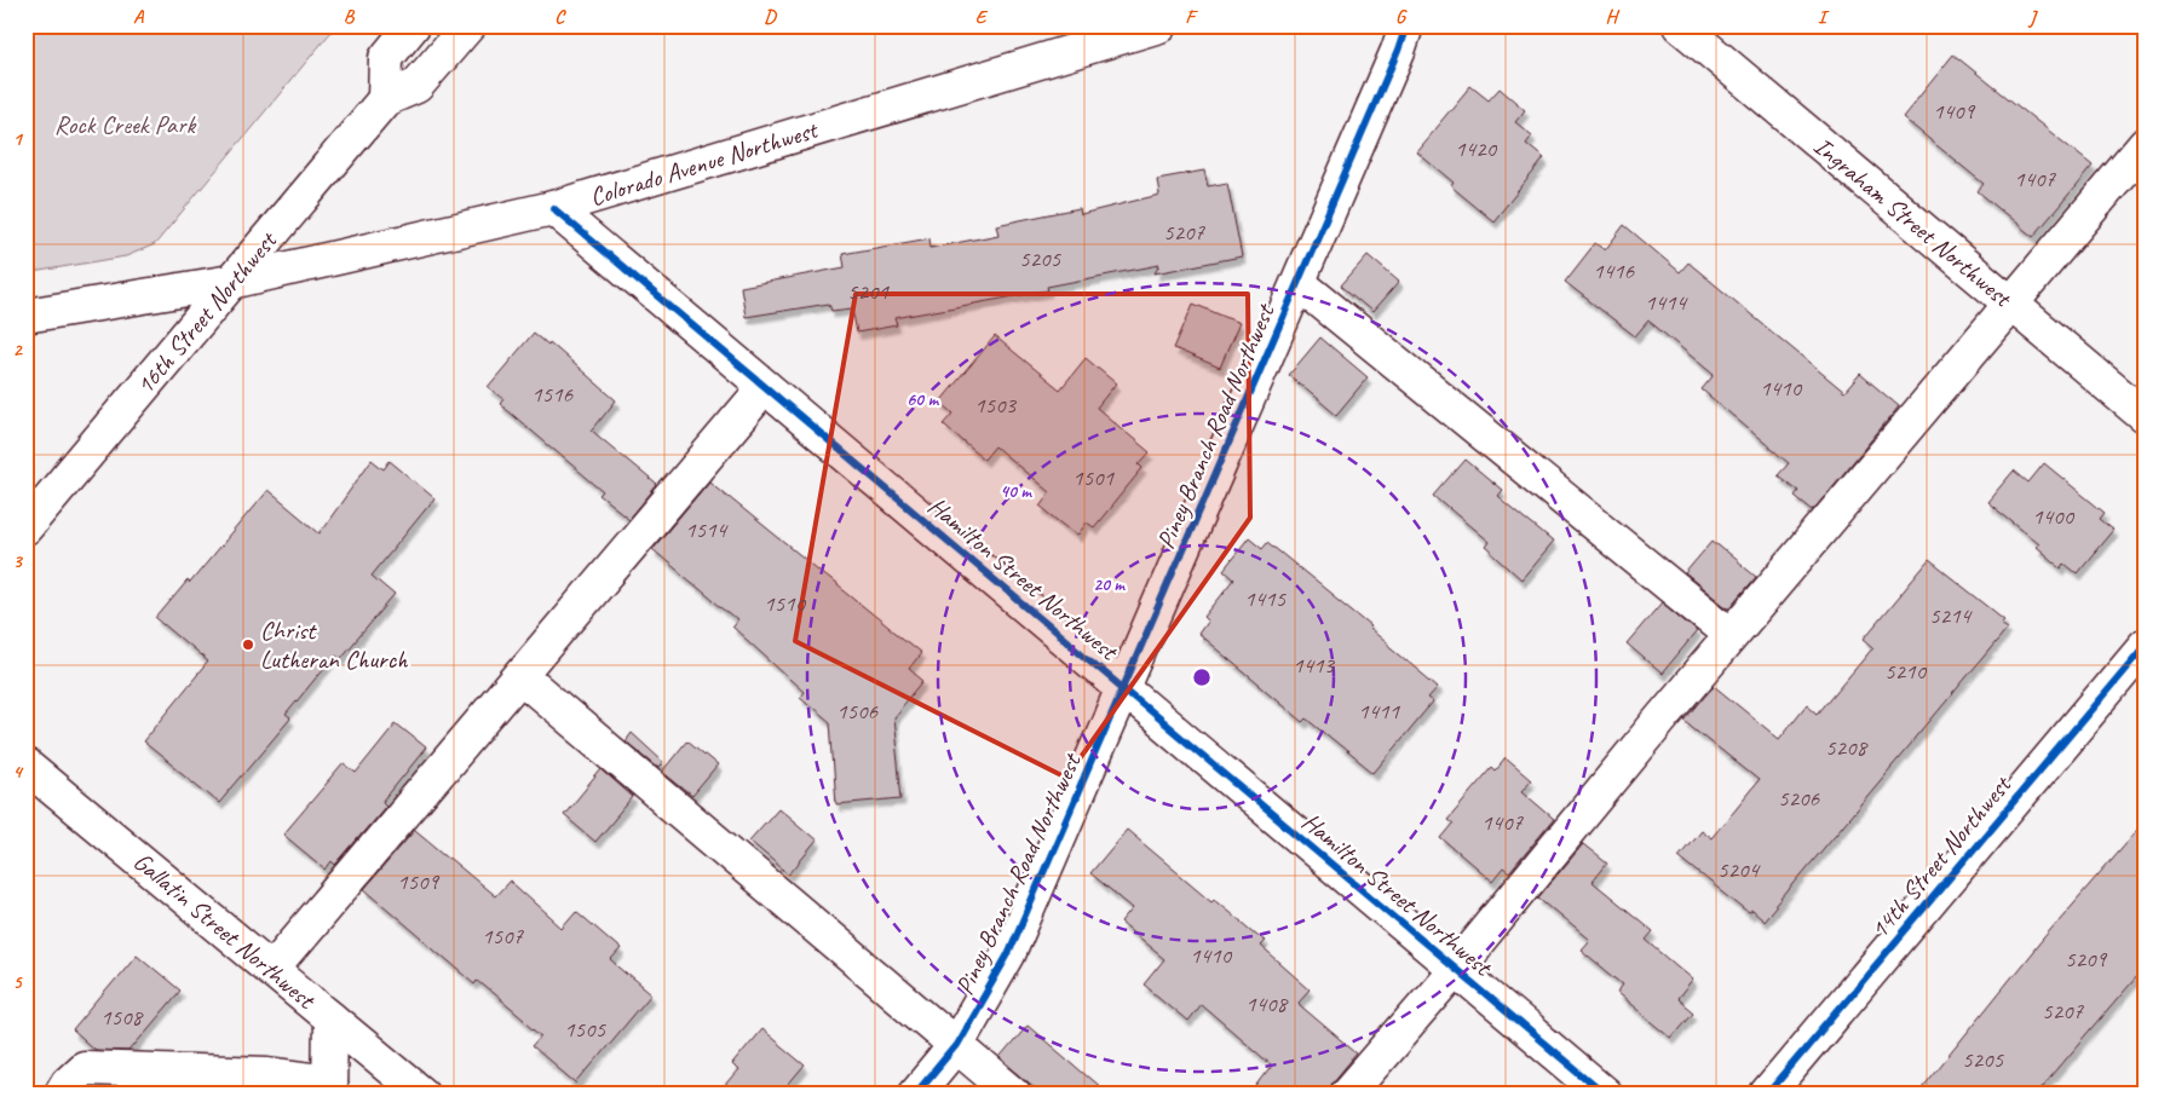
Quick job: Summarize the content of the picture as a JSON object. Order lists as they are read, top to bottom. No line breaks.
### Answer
{"streets":{"street":["Colorado Avenue Northwest","Ingraham Street Northwest","16th Street Northwest","Piney Branch Road Northwest","Hamilton Street Northwest","14th Street Northwest","Gallatin Street Northwest"]},"crossings":[["Colorado Avenue Northwest","16th Street Northwest"],["Colorado Avenue Northwest","Hamilton Street Northwest"],["Piney Branch Road Northwest","Hamilton Street Northwest"]],"parks":["Rock Creek Park"],"places":["Christ Lutheran Church"],"house_numbers":["1409","1420","1407","5207","5205","1416","5201","1414","1410","1516","1503","1501","1400","1514","1415","1510","5214","1413","5210","1506","1411","5208","5206","1407","5204","1509","1507","1410","5209","1408","5207","1508","1505","5205"],"grid":{"columns":["A","B","C","D","E","F","G","H","I","J"],"rows":["1","2","3","4","5"]},"rings":["60 m","40 m","20 m"]}
